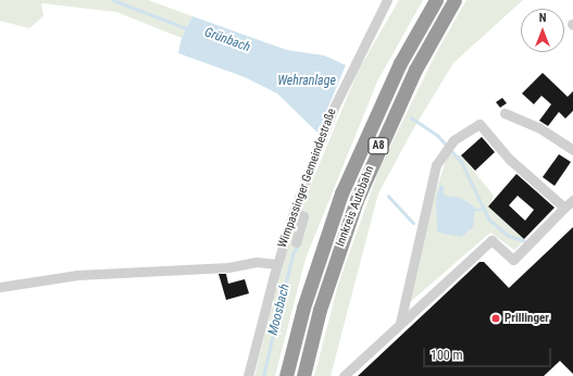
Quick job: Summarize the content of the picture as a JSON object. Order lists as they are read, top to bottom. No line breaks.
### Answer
{"streets":{"highway":["A8","Innkreis Autobahn"],"street":["Wimpassinger Gemeindestraße"]},"water":["Grünbach","Wehranlage","Moosbach"],"places":["Prillinger"],"scale_bar":"100 m","north":"top"}
